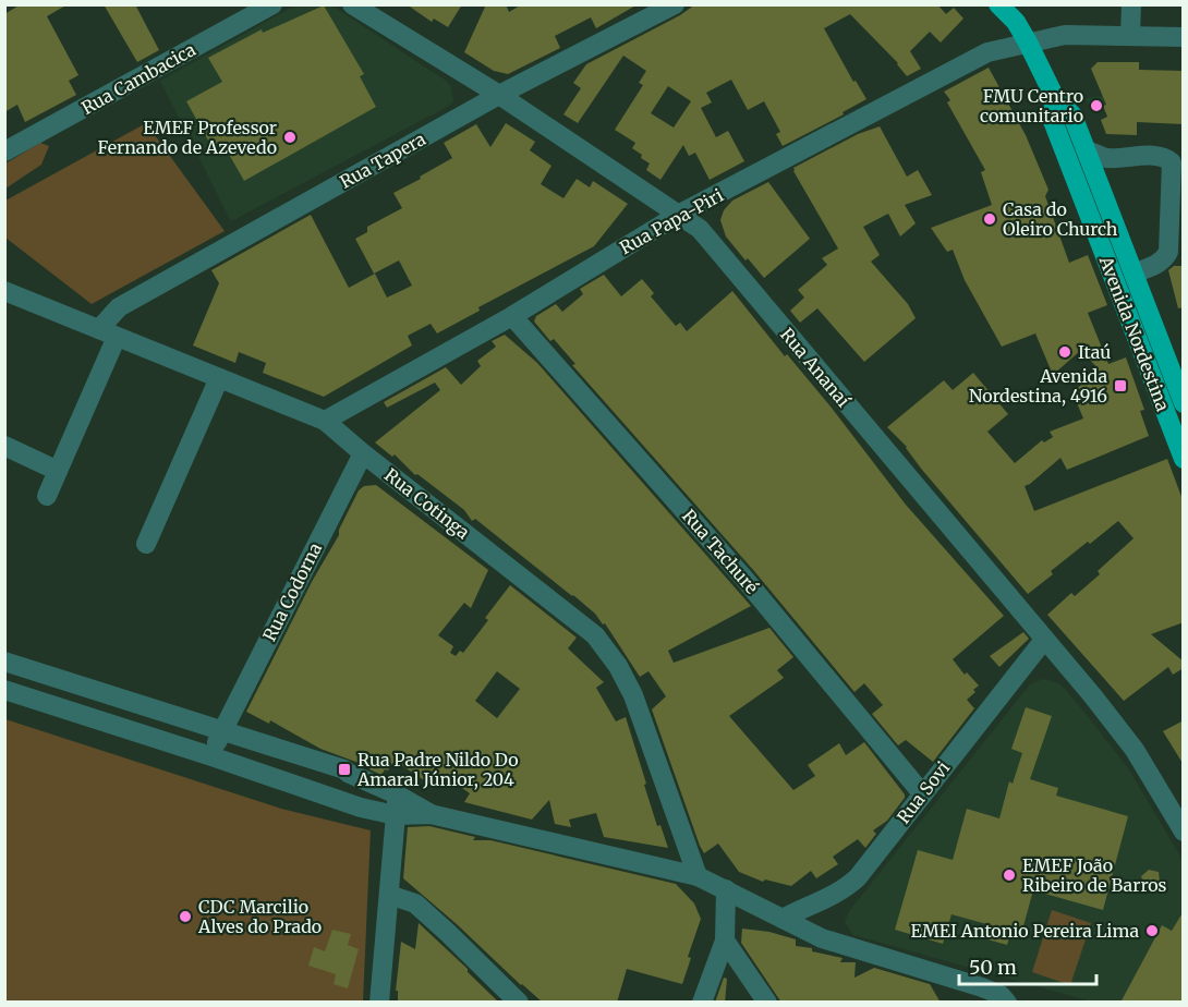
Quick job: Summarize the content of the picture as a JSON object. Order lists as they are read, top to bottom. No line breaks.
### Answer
{"streets":{"main road":["Avenida Nordestina"],"street":["Rua Cambacica","Rua Tapera","Rua Papa-Piri","Rua Ananaí","Rua Cotinga","Rua Tachuré","Rua Codorna","Rua Sovi"]},"crossings":[["Rua Tapera","Rua Ananaí"],["Rua Tapera","Rua Cotinga"],["Rua Papa-Piri","Avenida Nordestina"],["Rua Papa-Piri","Rua Ananaí"],["Rua Papa-Piri","Rua Cotinga"],["Rua Papa-Piri","Rua Tachuré"],["Rua Ananaí","Rua Sovi"],["Rua Cotinga","Rua Codorna"],["Rua Tachuré","Rua Sovi"]],"places":{"other":["FMU Centro comunitario","EMEF Professor Fernando de Azevedo","Casa do Oleiro Church","Itaú","EMEF João Ribeiro de Barros","CDC Marcilio Alves do Prado","EMEI Antonio Pereira Lima"],"transit":["Avenida Nordestina, 4916","Rua Padre Nildo Do Amaral Júnior, 204"]},"scale_bar":"50 m"}
